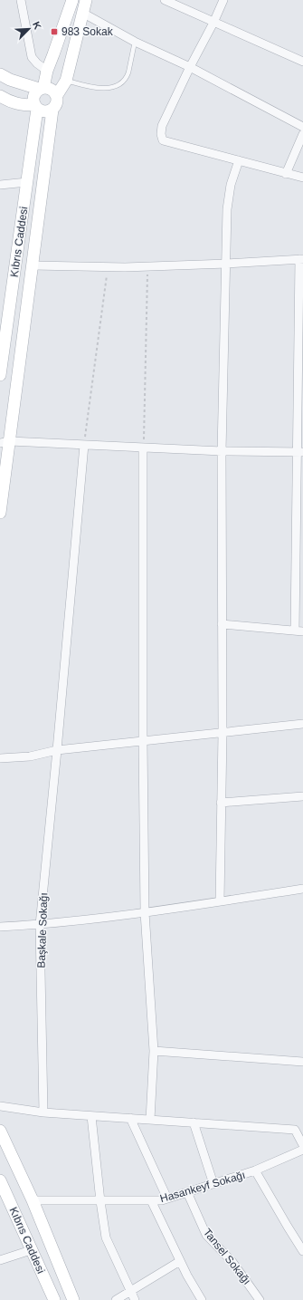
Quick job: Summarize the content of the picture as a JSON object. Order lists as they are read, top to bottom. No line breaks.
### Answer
{"streets":{"main road":["Kıbrıs Caddesi"],"street":["Başkale Sokağı","Hasankeyf Sokağı","Tansel Sokağı"]},"crossings":[["Hasankeyf Sokağı","Tansel Sokağı"]],"places":{"transit":["983 Sokak"]},"north":"top right"}
